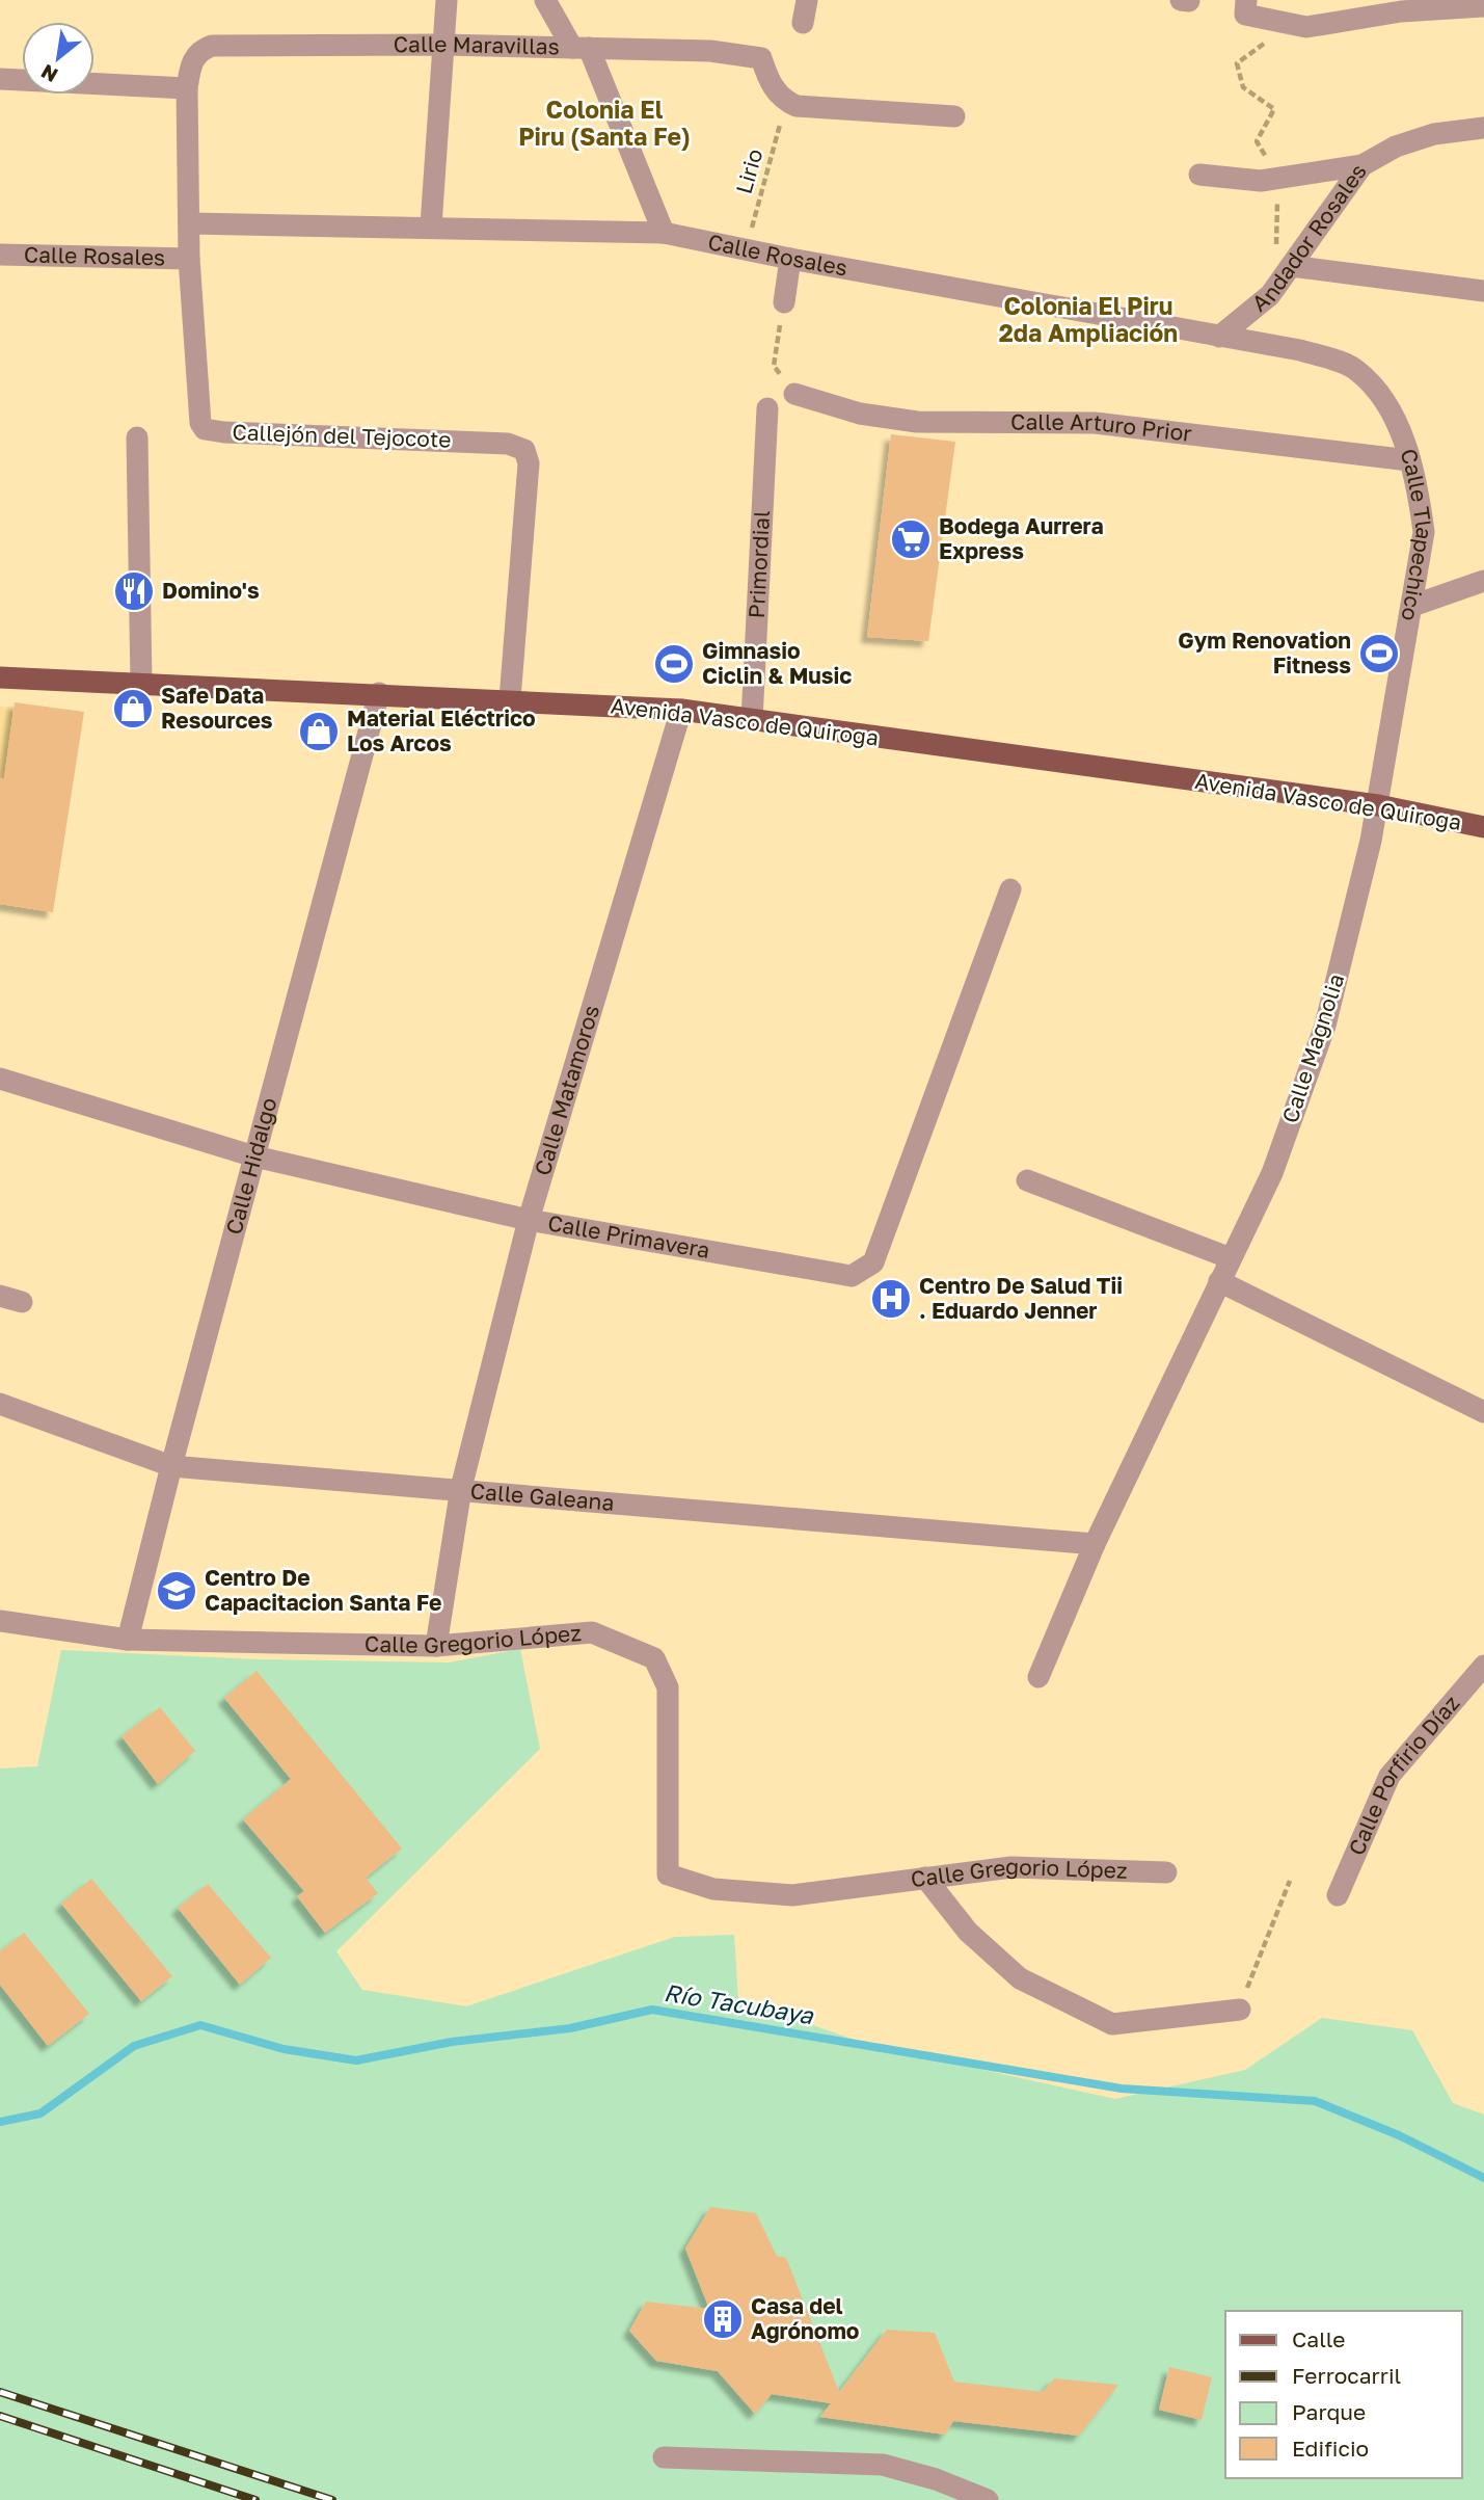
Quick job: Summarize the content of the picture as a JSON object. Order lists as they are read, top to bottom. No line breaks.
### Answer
{"streets":{"main road":["Avenida Vasco de Quiroga"],"street":["Calle Maravillas","Andador Rosales","Calle Rosales","Calle Arturo Prior","Callejón del Tejocote","Calle Tlapechico","Primordial","Calle Magnolia","Calle Matamoros","Calle Hidalgo","Calle Primavera","Calle Galeana","Calle Gregorio López","Calle Porfirio Díaz"],"path":["Lirio"]},"crossings":[["Calle Maravillas","Lirio"],["Calle Maravillas","Callejón del Tejocote"],["Lirio","Calle Rosales"],["Andador Rosales","Calle Rosales"],["Calle Rosales","Callejón del Tejocote"],["Calle Rosales","Calle Tlapechico"],["Calle Arturo Prior","Calle Tlapechico"],["Callejón del Tejocote","Avenida Vasco de Quiroga"],["Calle Tlapechico","Avenida Vasco de Quiroga"],["Calle Tlapechico","Calle Magnolia"],["Primordial","Avenida Vasco de Quiroga"],["Avenida Vasco de Quiroga","Calle Magnolia"],["Avenida Vasco de Quiroga","Calle Matamoros"],["Avenida Vasco de Quiroga","Calle Hidalgo"],["Calle Magnolia","Calle Galeana"],["Calle Matamoros","Calle Primavera"],["Calle Matamoros","Calle Galeana"],["Calle Matamoros","Calle Gregorio López"],["Calle Hidalgo","Calle Primavera"],["Calle Hidalgo","Calle Galeana"],["Calle Hidalgo","Calle Gregorio López"]],"districts":["Colonia El Piru (Santa Fe)","Colonia El Piru 2da Ampliación"],"water":["Río Tacubaya"],"places":{"supermarket":["Bodega Aurrera Express"],"restaurant":["Domino's"],"sports":["Gym Renovation Fitness","Gimnasio Ciclin & Music"],"shop":["Safe Data Resources","Material Eléctrico Los Arcos"],"hospital":["Centro De Salud Tii . Eduardo Jenner"],"school or university":["Centro De Capacitacion Santa Fe"],"building":["Casa del Agrónomo"]},"legend":["Calle","Ferrocarril","Parque","Edificio"],"north":"bottom left"}
